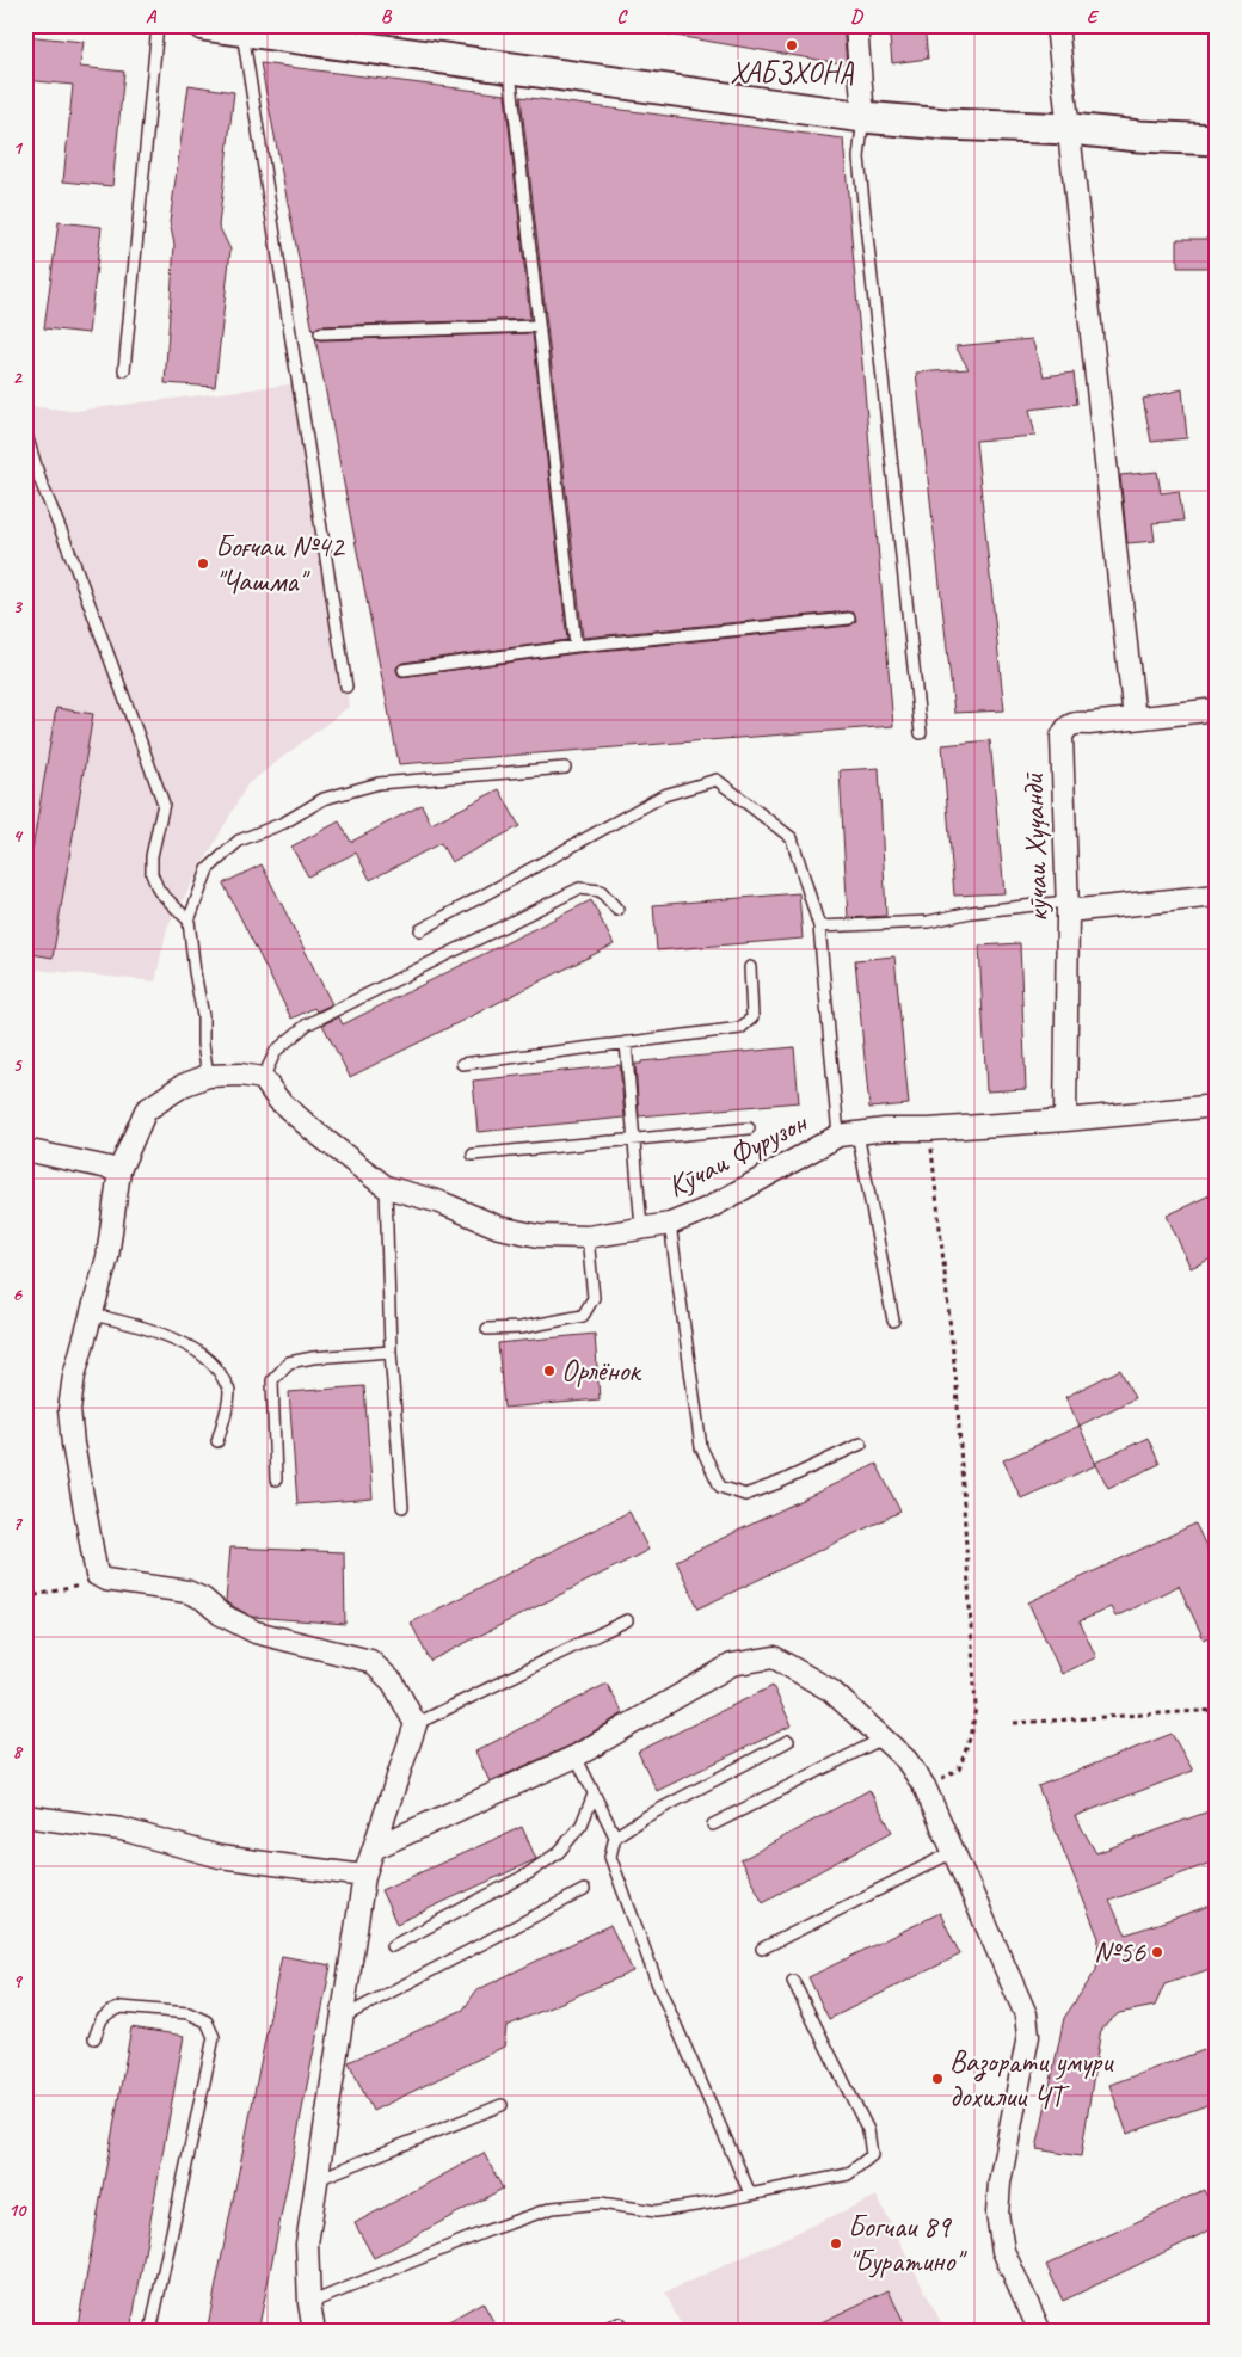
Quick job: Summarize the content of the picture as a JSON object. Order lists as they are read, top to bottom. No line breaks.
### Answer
{"streets":{"street":["кӯчаи Хуҷандӣ","Кӯчаи Фурузон"]},"crossings":[["кӯчаи Хуҷандӣ","Кӯчаи Фурузон"]],"places":["ХАБЗХОНА","Боғчаи №42 \"Чашма\"","Орлёнок","№56","Вазорати умури дохилии ЧТ","Богчаи 89 \"Буратино\""],"grid":{"columns":["A","B","C","D","E"],"rows":["1","2","3","4","5","6","7","8","9","10"]}}
